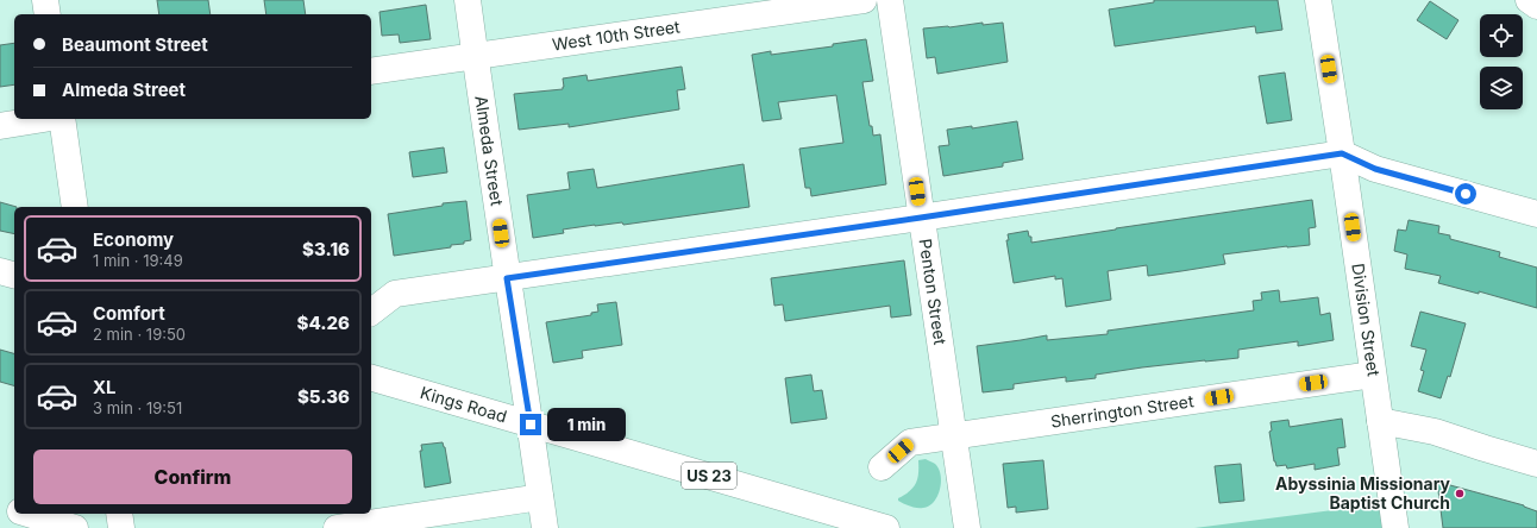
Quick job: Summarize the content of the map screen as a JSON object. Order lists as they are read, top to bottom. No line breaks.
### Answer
{"streets":{"street":["West 10th Street","Almeda Street","Penton Street","Division Street","Kings Road","Sherrington Street","US 23"]},"crossings":[["West 10th Street","Almeda Street"],["Almeda Street","Kings Road"],["Penton Street","Sherrington Street"],["Division Street","Sherrington Street"]],"places":["Abyssinia Missionary Baptist Church"],"page":{"banner":["Beaumont Street","Almeda Street"],"list":[{"name":"Economy","note":"1 min · 19:49","value":"$3.16"},{"name":"Comfort","note":"2 min · 19:50","value":"$4.26"},{"name":"XL","note":"3 min · 19:51","value":"$5.36"}],"bubble":"1 min","buttons":"Confirm"}}
